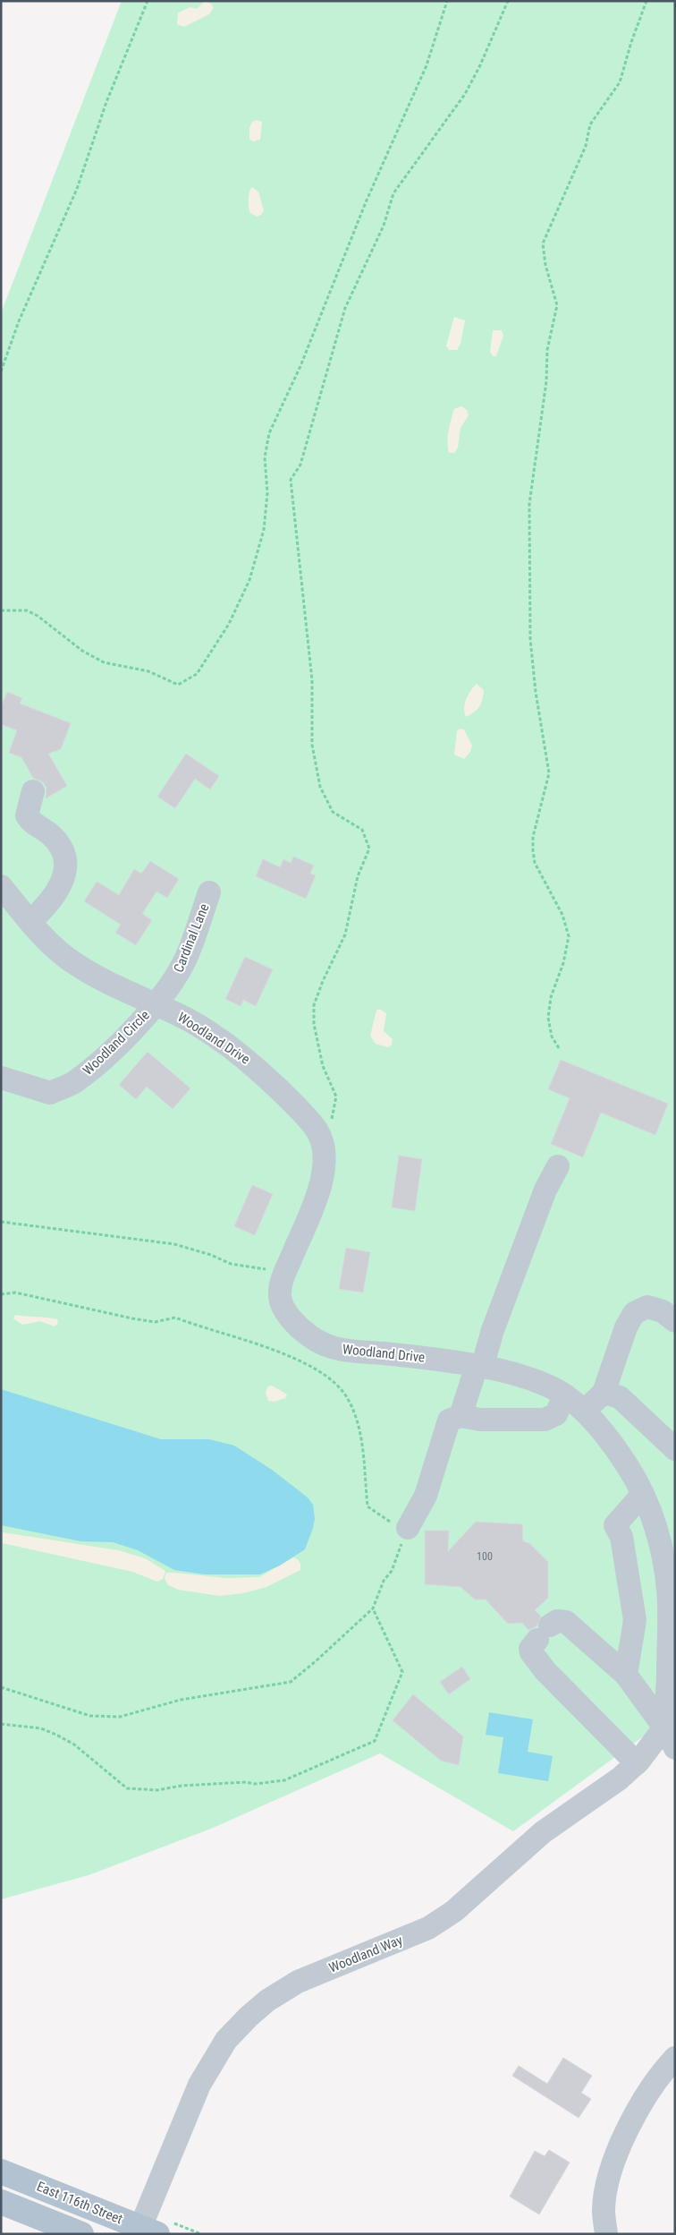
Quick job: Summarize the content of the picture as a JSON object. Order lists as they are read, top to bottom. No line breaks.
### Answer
{"streets":{"main road":["East 116th Street"],"street":["Cardinal Lane","Woodland Drive","Woodland Circle","Woodland Way"]},"crossings":[["Cardinal Lane","Woodland Drive"],["Cardinal Lane","Woodland Circle"],["Woodland Drive","Woodland Circle"],["Woodland Drive","Woodland Way"],["Woodland Way","East 116th Street"]],"house_numbers":["100"]}
